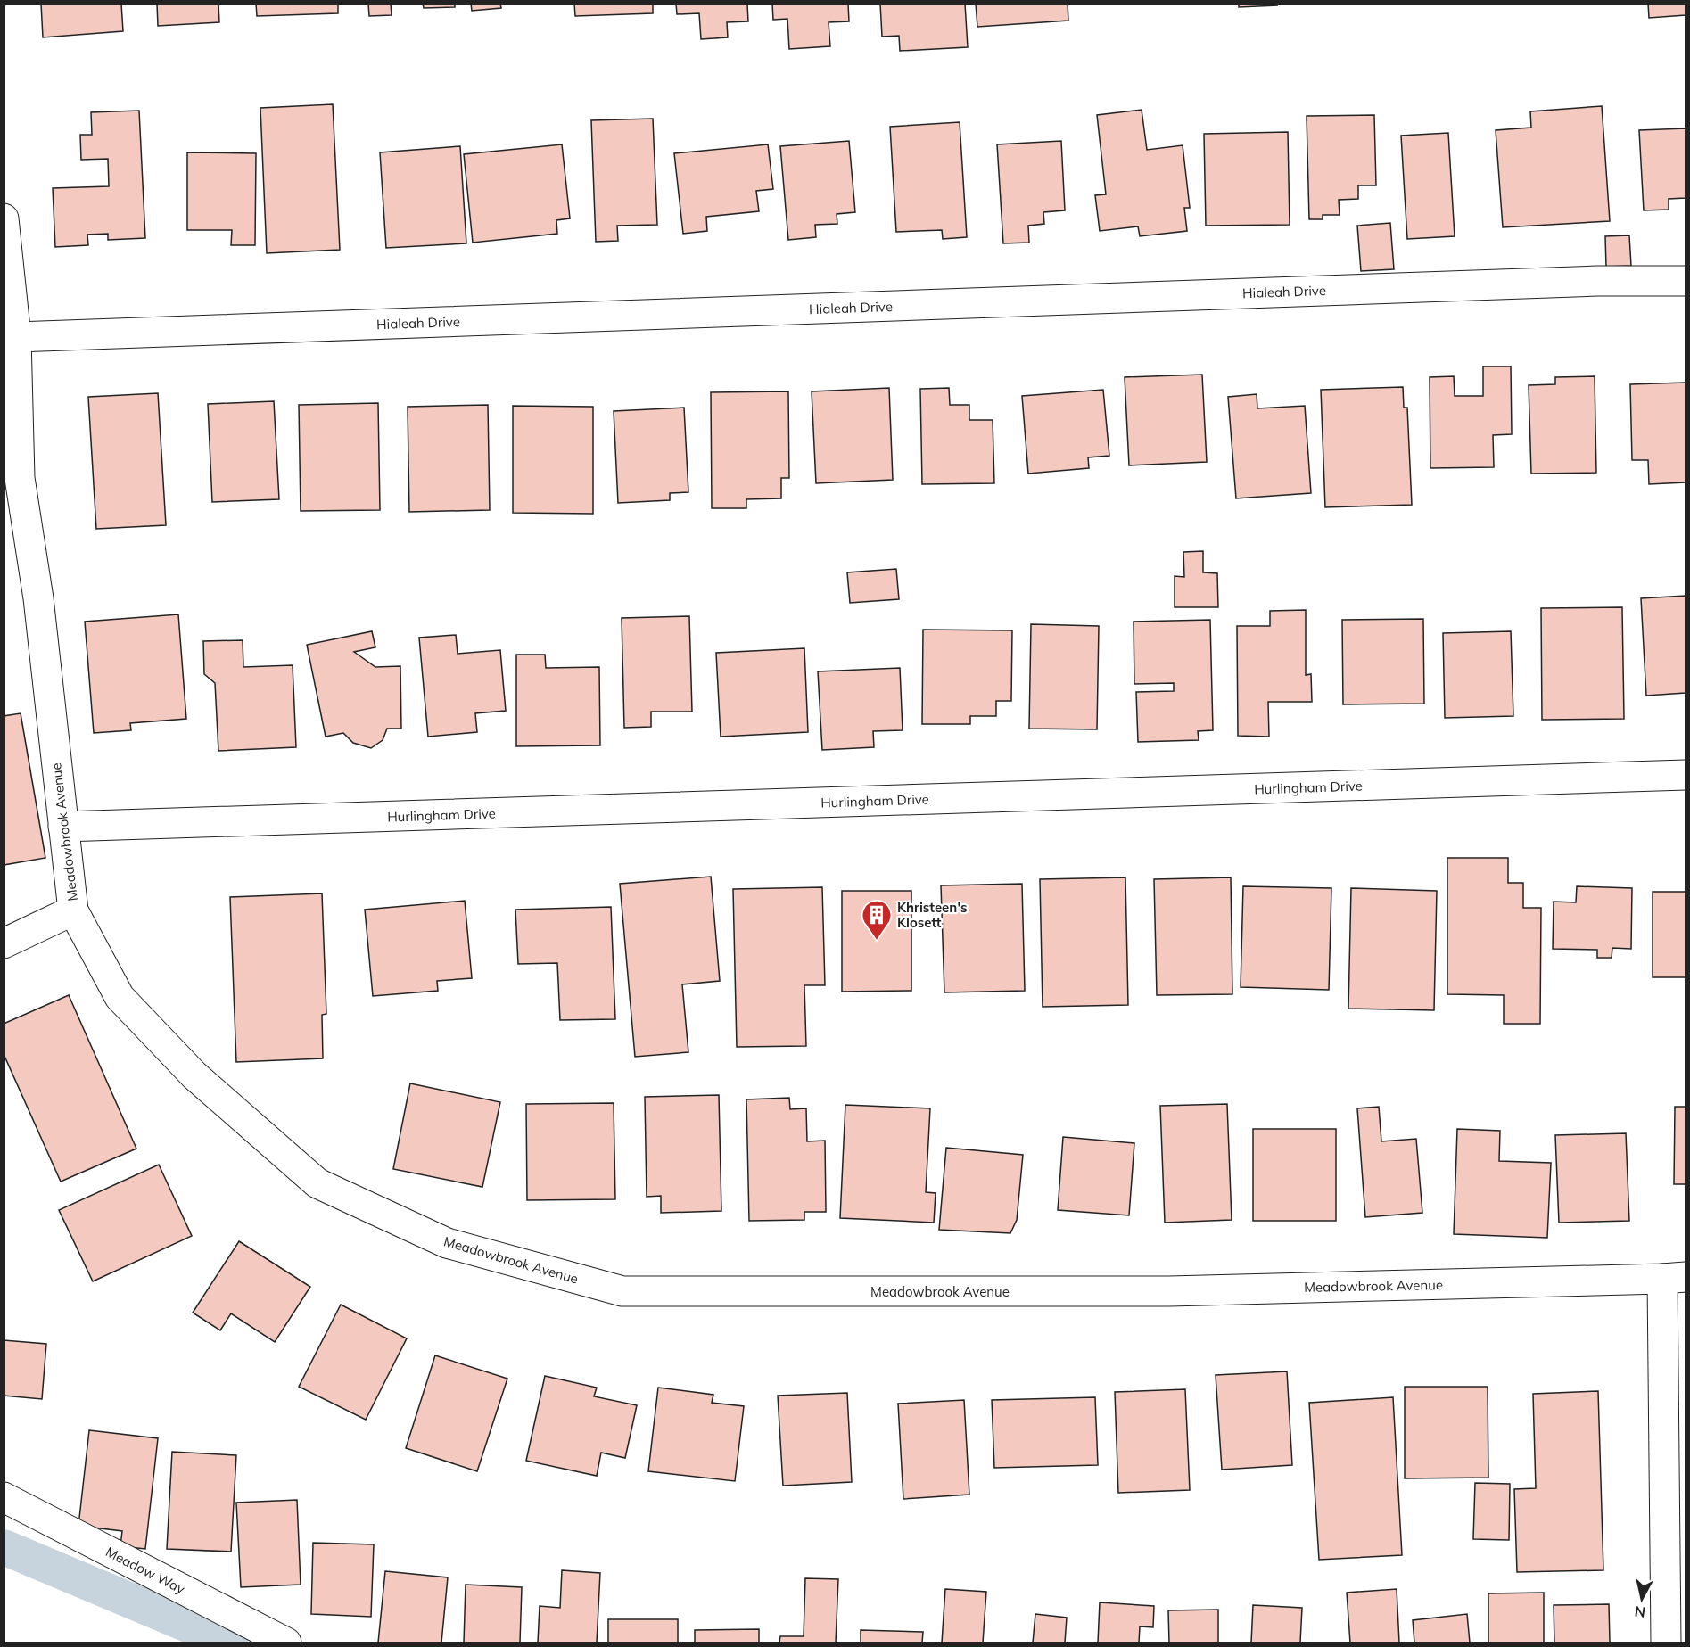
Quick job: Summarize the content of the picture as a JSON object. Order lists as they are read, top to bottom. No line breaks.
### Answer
{"streets":{"street":["Hialeah Drive","Hurlingham Drive","Meadowbrook Avenue","Meadow Way"]},"crossings":[["Hialeah Drive","Meadowbrook Avenue"],["Hurlingham Drive","Meadowbrook Avenue"]],"places":{"building":["Khristeen's Klosett"]},"north":"bottom"}
